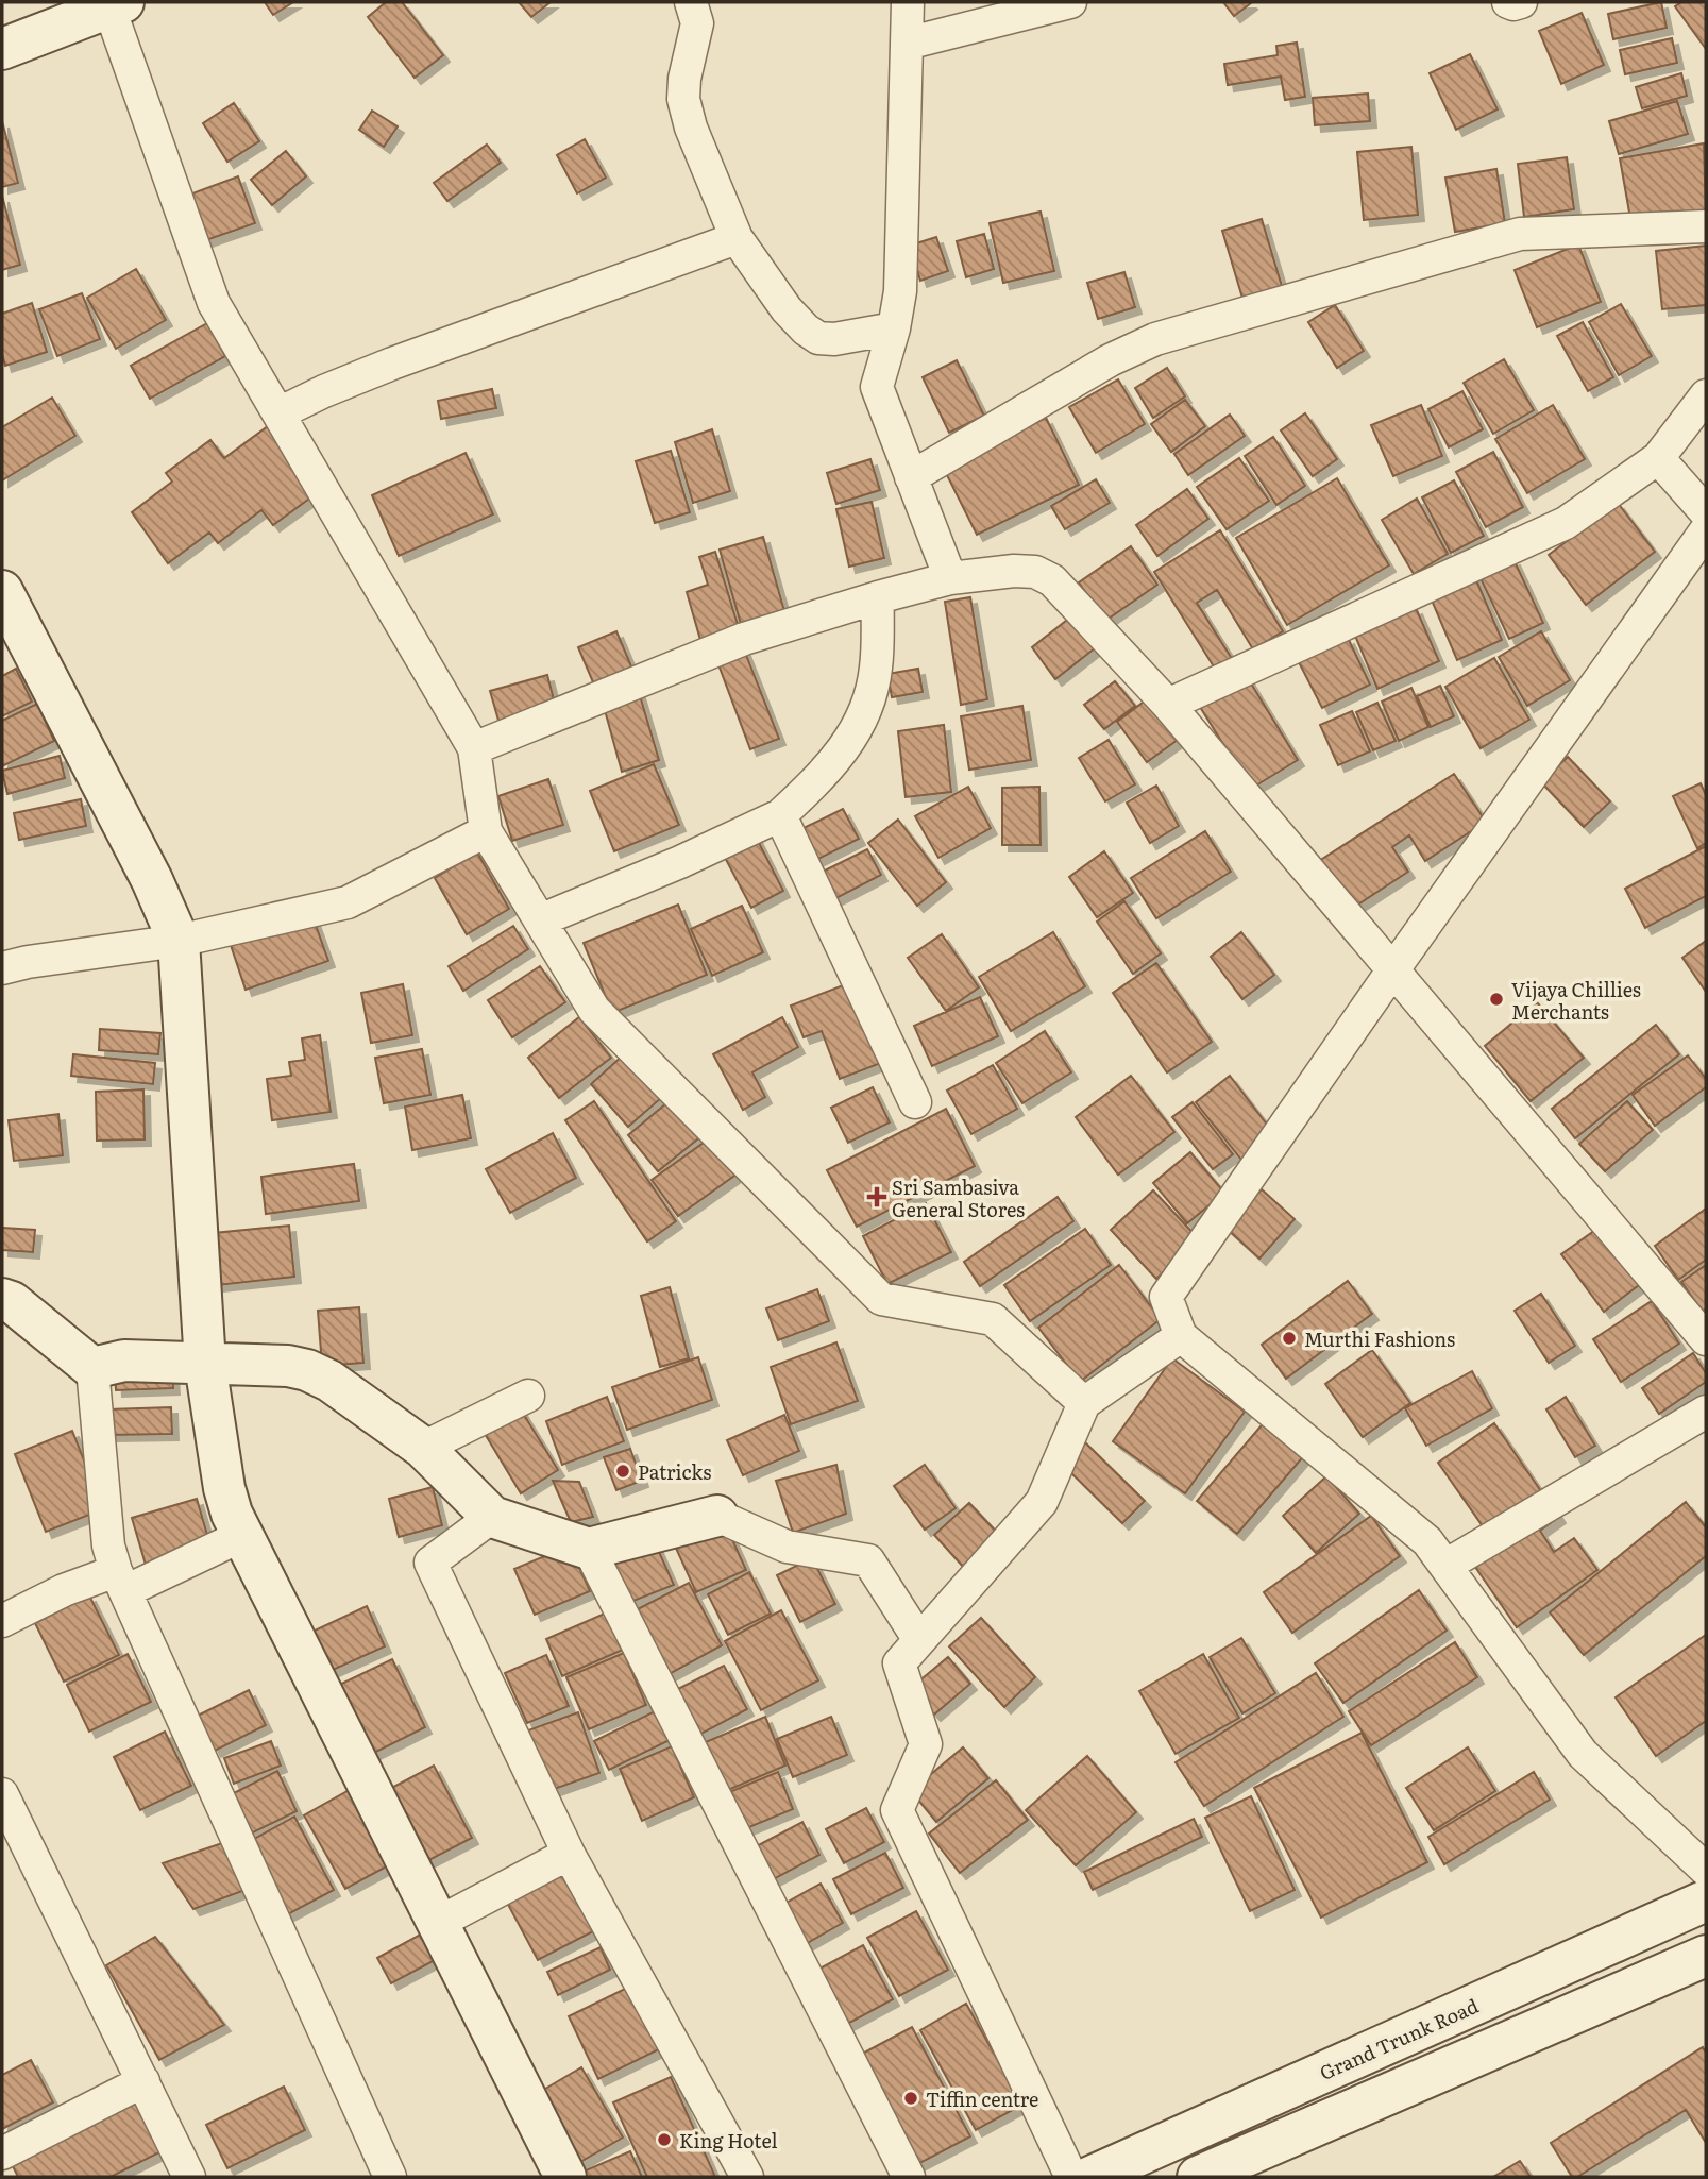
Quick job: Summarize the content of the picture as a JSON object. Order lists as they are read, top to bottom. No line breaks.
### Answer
{"streets":{"street":["Grand Trunk Road"]},"places":{"other":["Vijaya Chillies Merchants","Murthi Fashions","Patricks","Tiffin centre","King Hotel"],"health":["Sri Sambasiva General Stores"]}}
